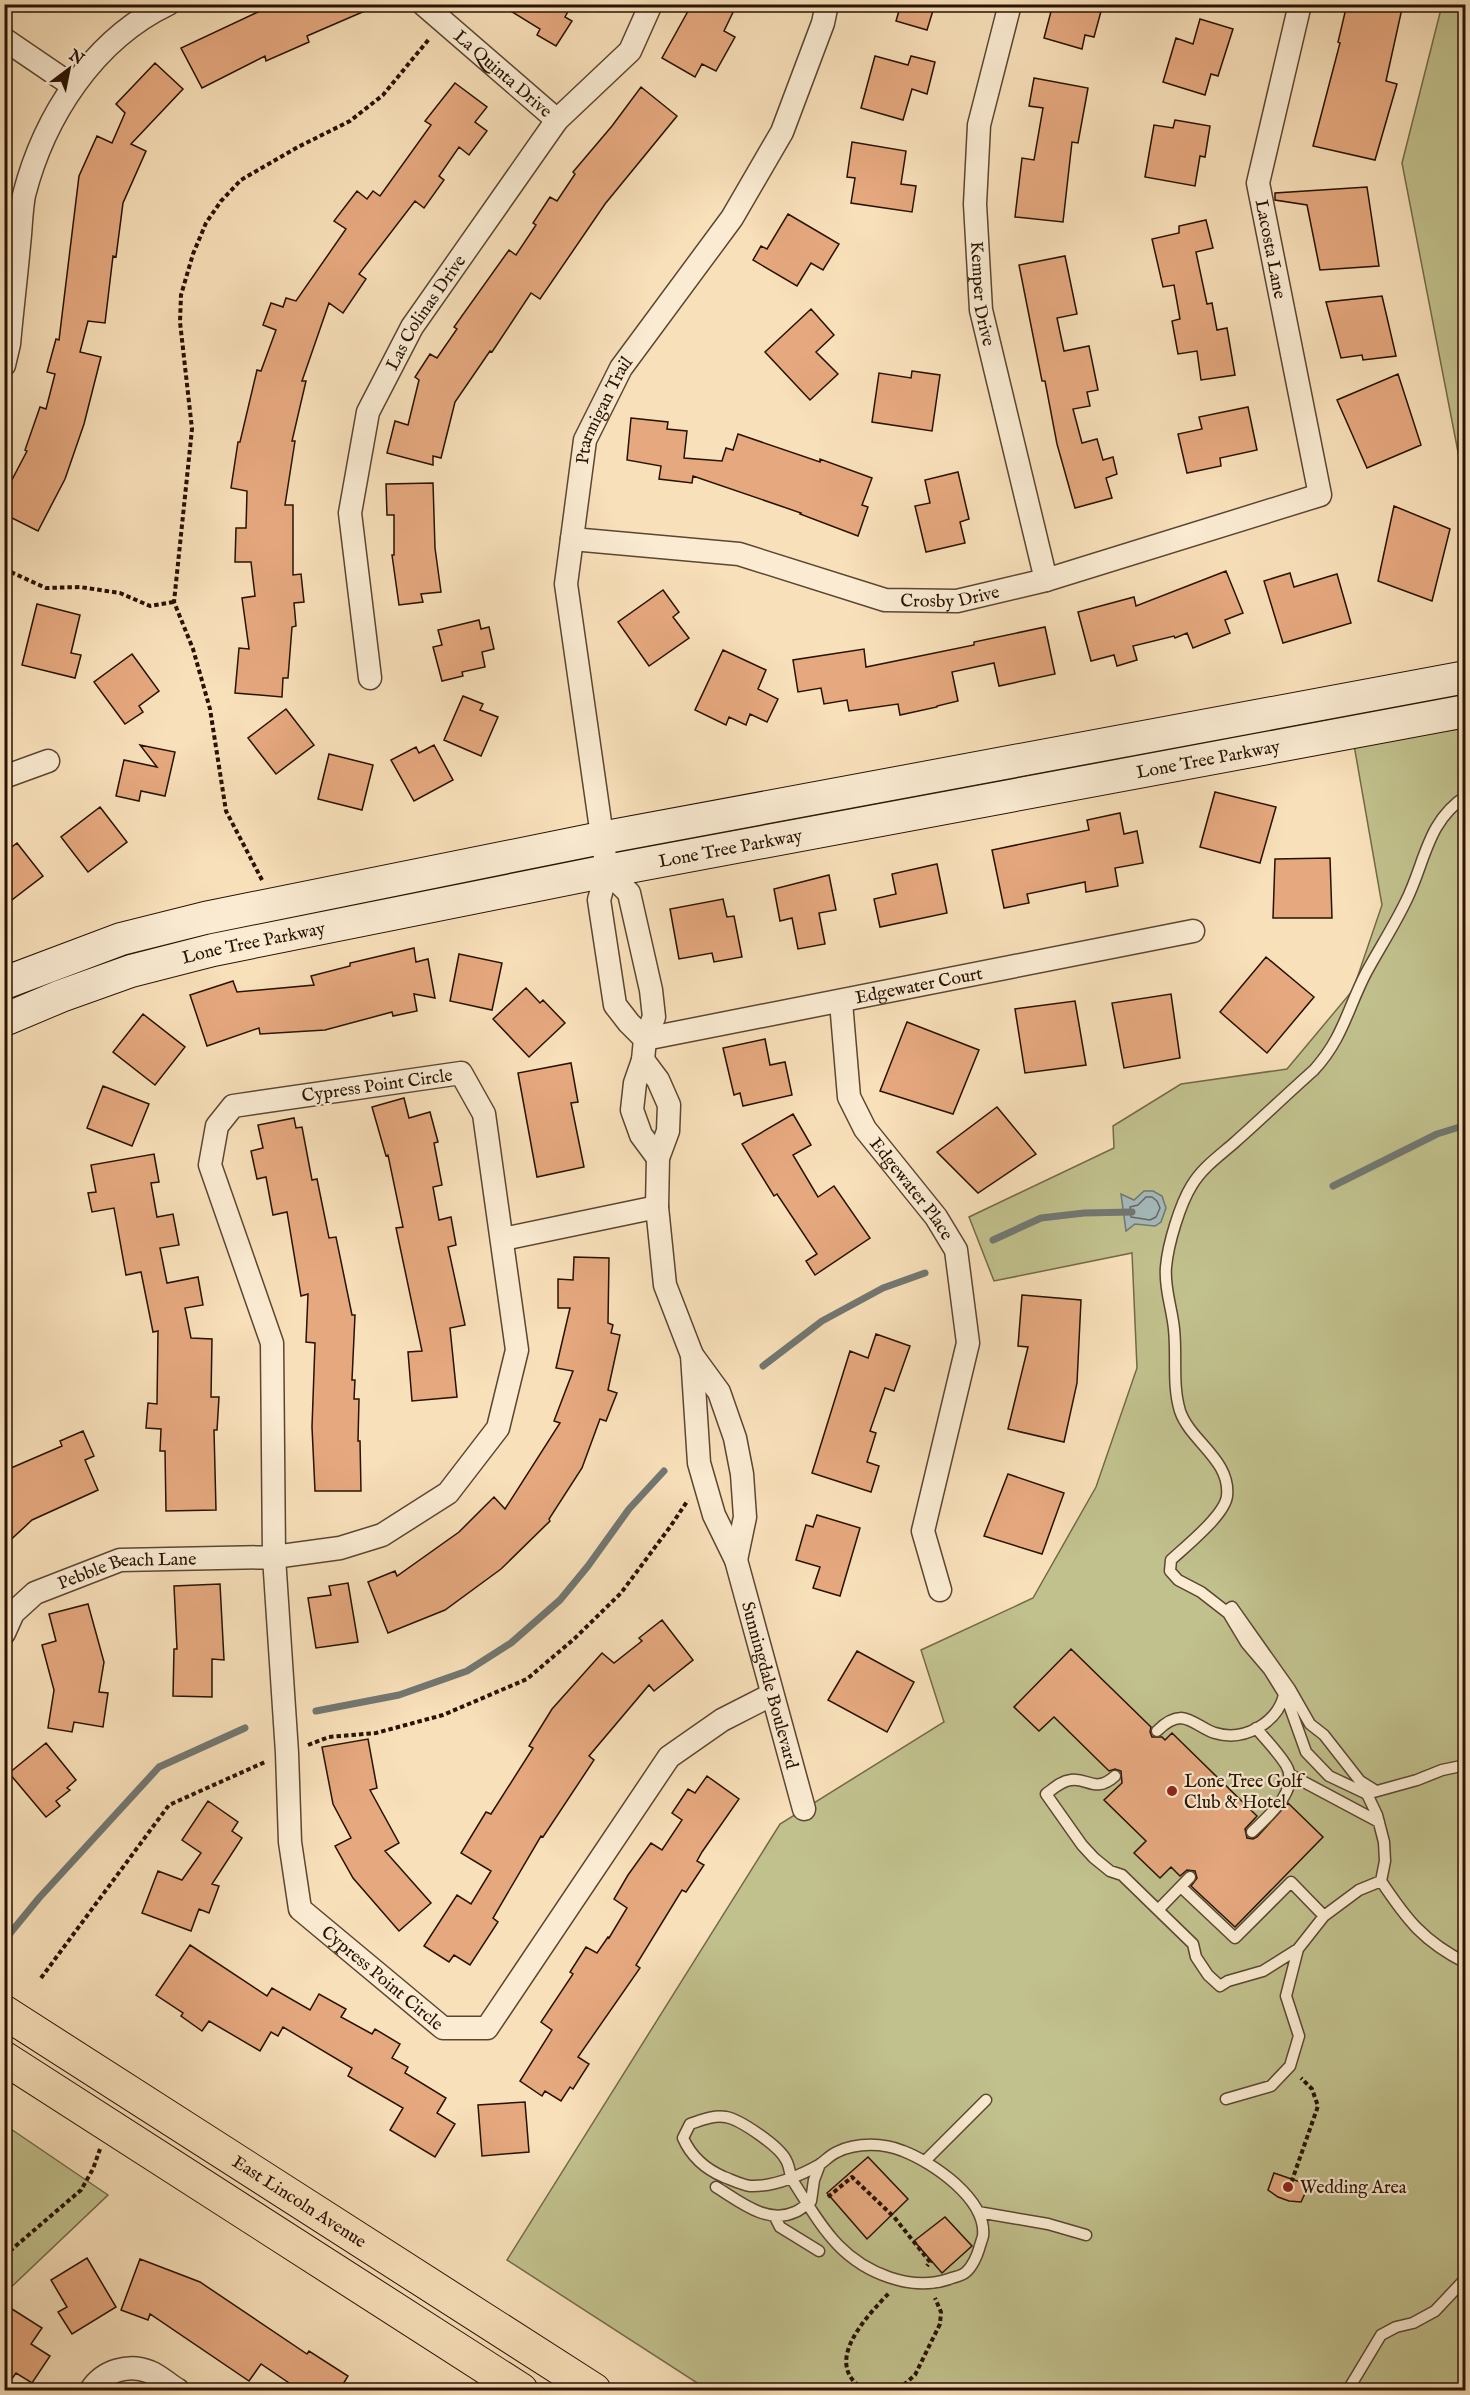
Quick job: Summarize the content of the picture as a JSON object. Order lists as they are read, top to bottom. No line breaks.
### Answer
{"streets":{"main road":["East Lincoln Avenue"],"street":["La Quinta Drive","Lacosta Lane","Kemper Drive","Las Colinas Drive","Ptarmigan Trail","Crosby Drive","Lone Tree Parkway","Edgewater Court","Cypress Point Circle","Edgewater Place","Pebble Beach Lane","Sunningdale Boulevard"]},"crossings":[["La Quinta Drive","Las Colinas Drive"],["Lacosta Lane","Crosby Drive"],["Kemper Drive","Crosby Drive"],["Ptarmigan Trail","Crosby Drive"],["Ptarmigan Trail","Lone Tree Parkway"],["Ptarmigan Trail","Sunningdale Boulevard"],["Lone Tree Parkway","Sunningdale Boulevard"],["Edgewater Court","Edgewater Place"],["Edgewater Court","Sunningdale Boulevard"],["Cypress Point Circle","Pebble Beach Lane"],["Cypress Point Circle","Sunningdale Boulevard"]],"places":["Lone Tree Golf Club & Hotel","Wedding Area"],"north":"top right"}
